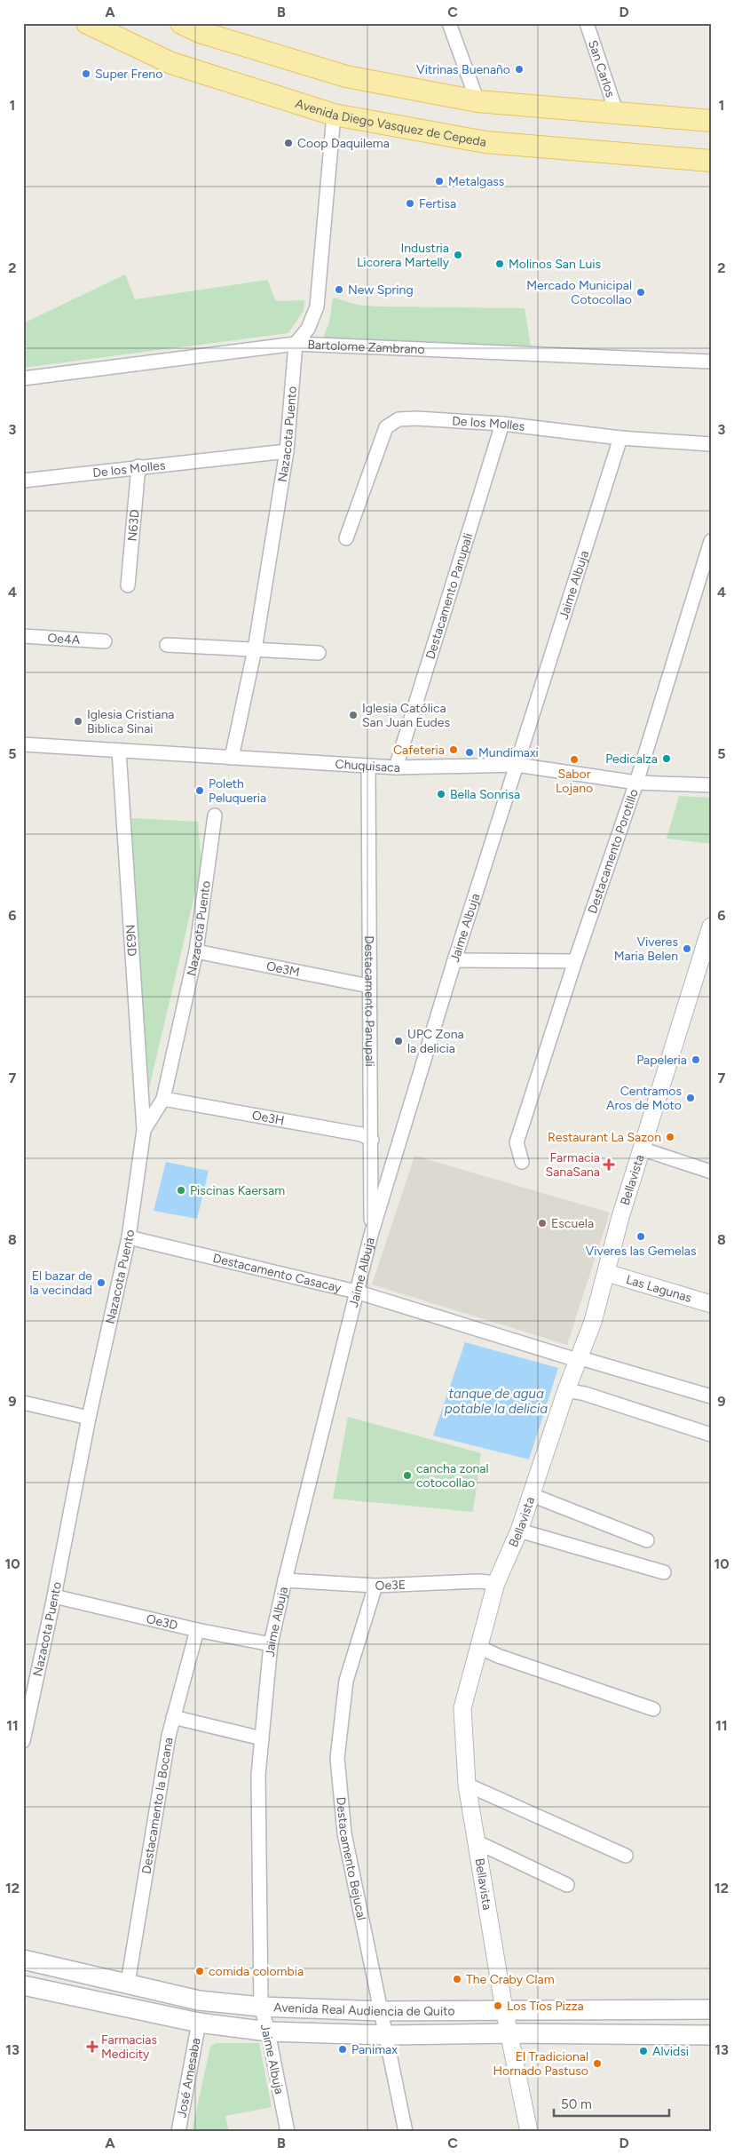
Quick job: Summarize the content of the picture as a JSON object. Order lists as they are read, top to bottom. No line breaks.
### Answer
{"streets":{"main road":["Avenida Diego Vasquez de Cepeda","Avenida Real Audiencia de Quito"],"street":["San Carlos","Bartolome Zambrano","De los Molles","Nazacota Puento","N63D","Jaime Albuja","Destacamento Panupali","Oe4A","Chuquisaca","Destacamento Porotillo","Oe3M","Oe3H","Bellavista","Destacamento Casacay","Las Lagunas","Oe3E","Oe3D","Destacamento la Bocana","Destacamento Bejucal","José Amesaba"]},"crossings":[["Bartolome Zambrano","Nazacota Puento"],["De los Molles","Nazacota Puento"],["De los Molles","N63D"],["De los Molles","Jaime Albuja"],["De los Molles","Destacamento Panupali"],["Nazacota Puento","N63D"],["Nazacota Puento","Chuquisaca"],["Nazacota Puento","Oe3M"],["Nazacota Puento","Oe3H"],["Nazacota Puento","Destacamento Casacay"],["Nazacota Puento","Oe3D"],["N63D","Chuquisaca"],["Jaime Albuja","Destacamento Panupali"],["Jaime Albuja","Chuquisaca"],["Jaime Albuja","Destacamento Casacay"],["Jaime Albuja","Oe3E"],["Jaime Albuja","Oe3D"],["Jaime Albuja","Avenida Real Audiencia de Quito"],["Destacamento Panupali","Chuquisaca"],["Destacamento Panupali","Oe3M"],["Destacamento Panupali","Oe3H"],["Chuquisaca","Destacamento Porotillo"],["Bellavista","Destacamento Casacay"],["Bellavista","Las Lagunas"],["Bellavista","Oe3E"],["Bellavista","Avenida Real Audiencia de Quito"],["Oe3E","Destacamento Bejucal"],["Oe3D","Destacamento la Bocana"],["Destacamento la Bocana","Avenida Real Audiencia de Quito"],["Destacamento Bejucal","Avenida Real Audiencia de Quito"],["Avenida Real Audiencia de Quito","José Amesaba"]],"water":["tanque de agua potable la delicia"],"places":{"other":["Vitrinas Buenaño","Super Freno","Coop Daquilema","Metalgass","Fertisa","Industria Licorera Martelly","Molinos San Luis","New Spring","Mercado Municipal Cotocollao","Iglesia Católica San Juan Eudes","Iglesia Cristiana Biblica Sinai","Cafeteria","Mundimaxi","Pedicalza","Sabor Lojano","Poleth Peluqueria","Bella Sonrisa","Viveres Maria Belen","UPC Zona la delicia","Papeleria","Centramos Aros de Moto","Restaurant La Sazon","Piscinas Kaersam","Escuela","Viveres las Gemelas","El bazar de la vecindad","cancha zonal cotocollao","comida colombia","The Craby Clam","Los Tíos Pizza","Panimax","Alvidsi","El Tradicional Hornado Pastuso"],"health":["Farmacia SanaSana","Farmacias Medicity"]},"scale_bar":"50 m","grid":{"columns":["A","B","C","D"],"rows":["1","2","3","4","5","6","7","8","9","10","11","12","13"]}}
